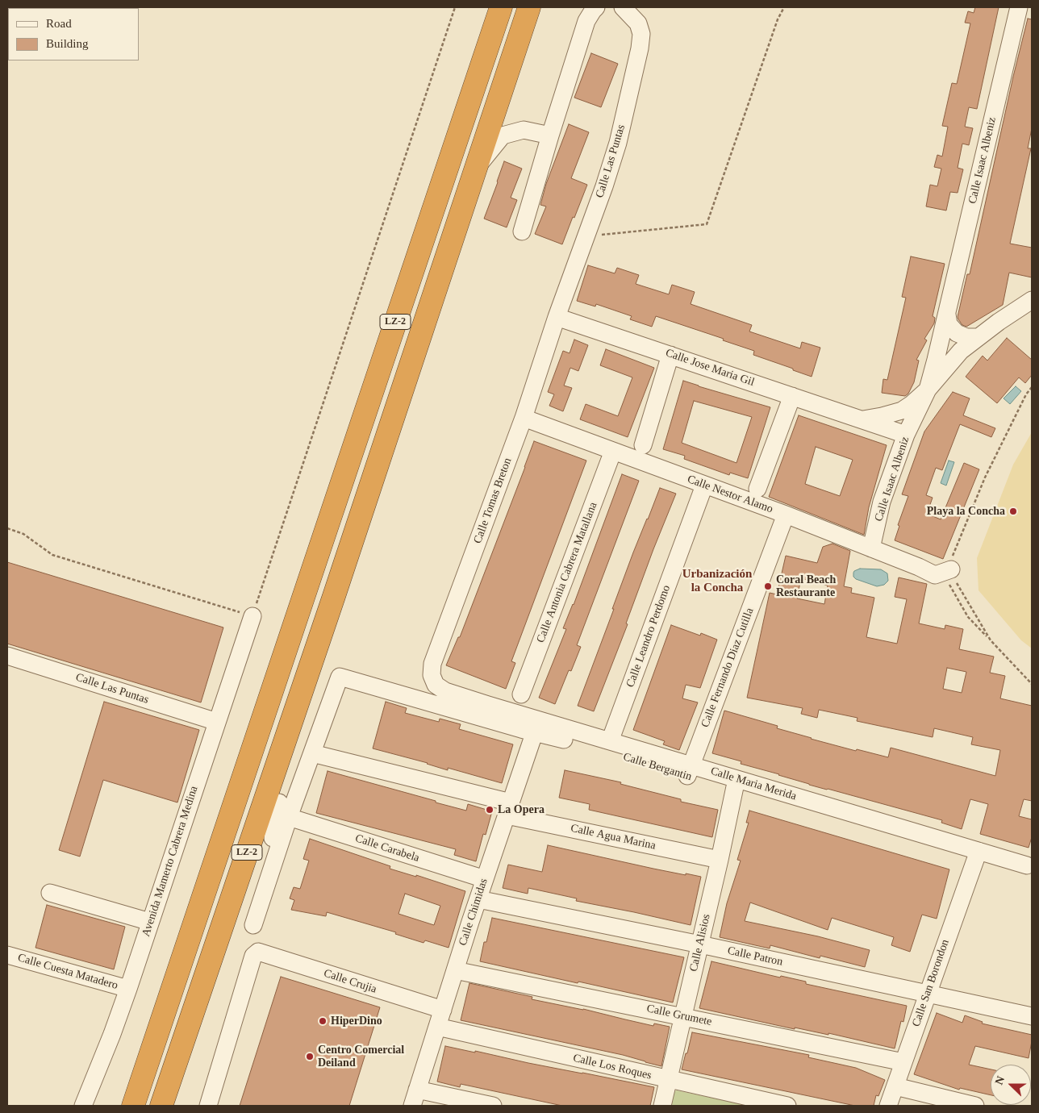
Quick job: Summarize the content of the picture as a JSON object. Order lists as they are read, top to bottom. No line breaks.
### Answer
{"streets":{"highway":["LZ-2"],"street":["Calle Isaac Albeniz","Calle Las Puntas","Calle Jose Maria Gil","Calle Nestor Alamo","Calle Tomas Breton","Calle Antonia Cabrera Matallana","Calle Leandro Perdomo","Calle Fernando Diaz Cutilla","Calle Bergantin","Calle Agua Marina","Calle Carabela","Avenida Mamerto Cabrera Medina","Calle Chimidas","Calle Alisios","Calle Patron","Calle Cuesta Matadero","Calle Crujia","Calle San Borondon","Calle Grumete","Calle Los Roques"]},"crossings":[["Calle Isaac Albeniz","Calle Jose Maria Gil"],["Calle Isaac Albeniz","Calle Nestor Alamo"],["Calle Las Puntas","Calle Jose Maria Gil"],["Calle Las Puntas","Calle Tomas Breton"],["Calle Las Puntas","Avenida Mamerto Cabrera Medina"],["LZ-2","Calle Carabela"],["Calle Jose Maria Gil","Calle Tomas Breton"],["Calle Nestor Alamo","Calle Tomas Breton"],["Calle Nestor Alamo","Calle Antonia Cabrera Matallana"],["Calle Nestor Alamo","Calle Leandro Perdomo"],["Calle Nestor Alamo","Calle Fernando Diaz Cutilla"],["Calle Fernando Diaz Cutilla","Calle Bergantin"],["Calle Bergantin","Calle Agua Marina"],["Calle Bergantin","Calle Chimidas"],["Calle Bergantin","Calle Alisios"],["Calle Bergantin","Calle San Borondon"],["Calle Agua Marina","Calle Chimidas"],["Calle Agua Marina","Calle Alisios"],["Calle Carabela","Calle Chimidas"],["Avenida Mamerto Cabrera Medina","Calle Cuesta Matadero"],["Calle Chimidas","Calle Patron"],["Calle Chimidas","Calle Crujia"],["Calle Chimidas","Calle Grumete"],["Calle Chimidas","Calle Los Roques"],["Calle Alisios","Calle Patron"],["Calle Alisios","Calle Grumete"],["Calle Alisios","Calle Los Roques"],["Calle Patron","Calle San Borondon"],["Calle San Borondon","Calle Grumete"]],"districts":["Urbanización la Concha"],"places":["Playa la Concha","Coral Beach Restaurante","La Opera","HiperDino","Centro Comercial Deiland"],"legend":["Road","Building"],"north":"left"}
